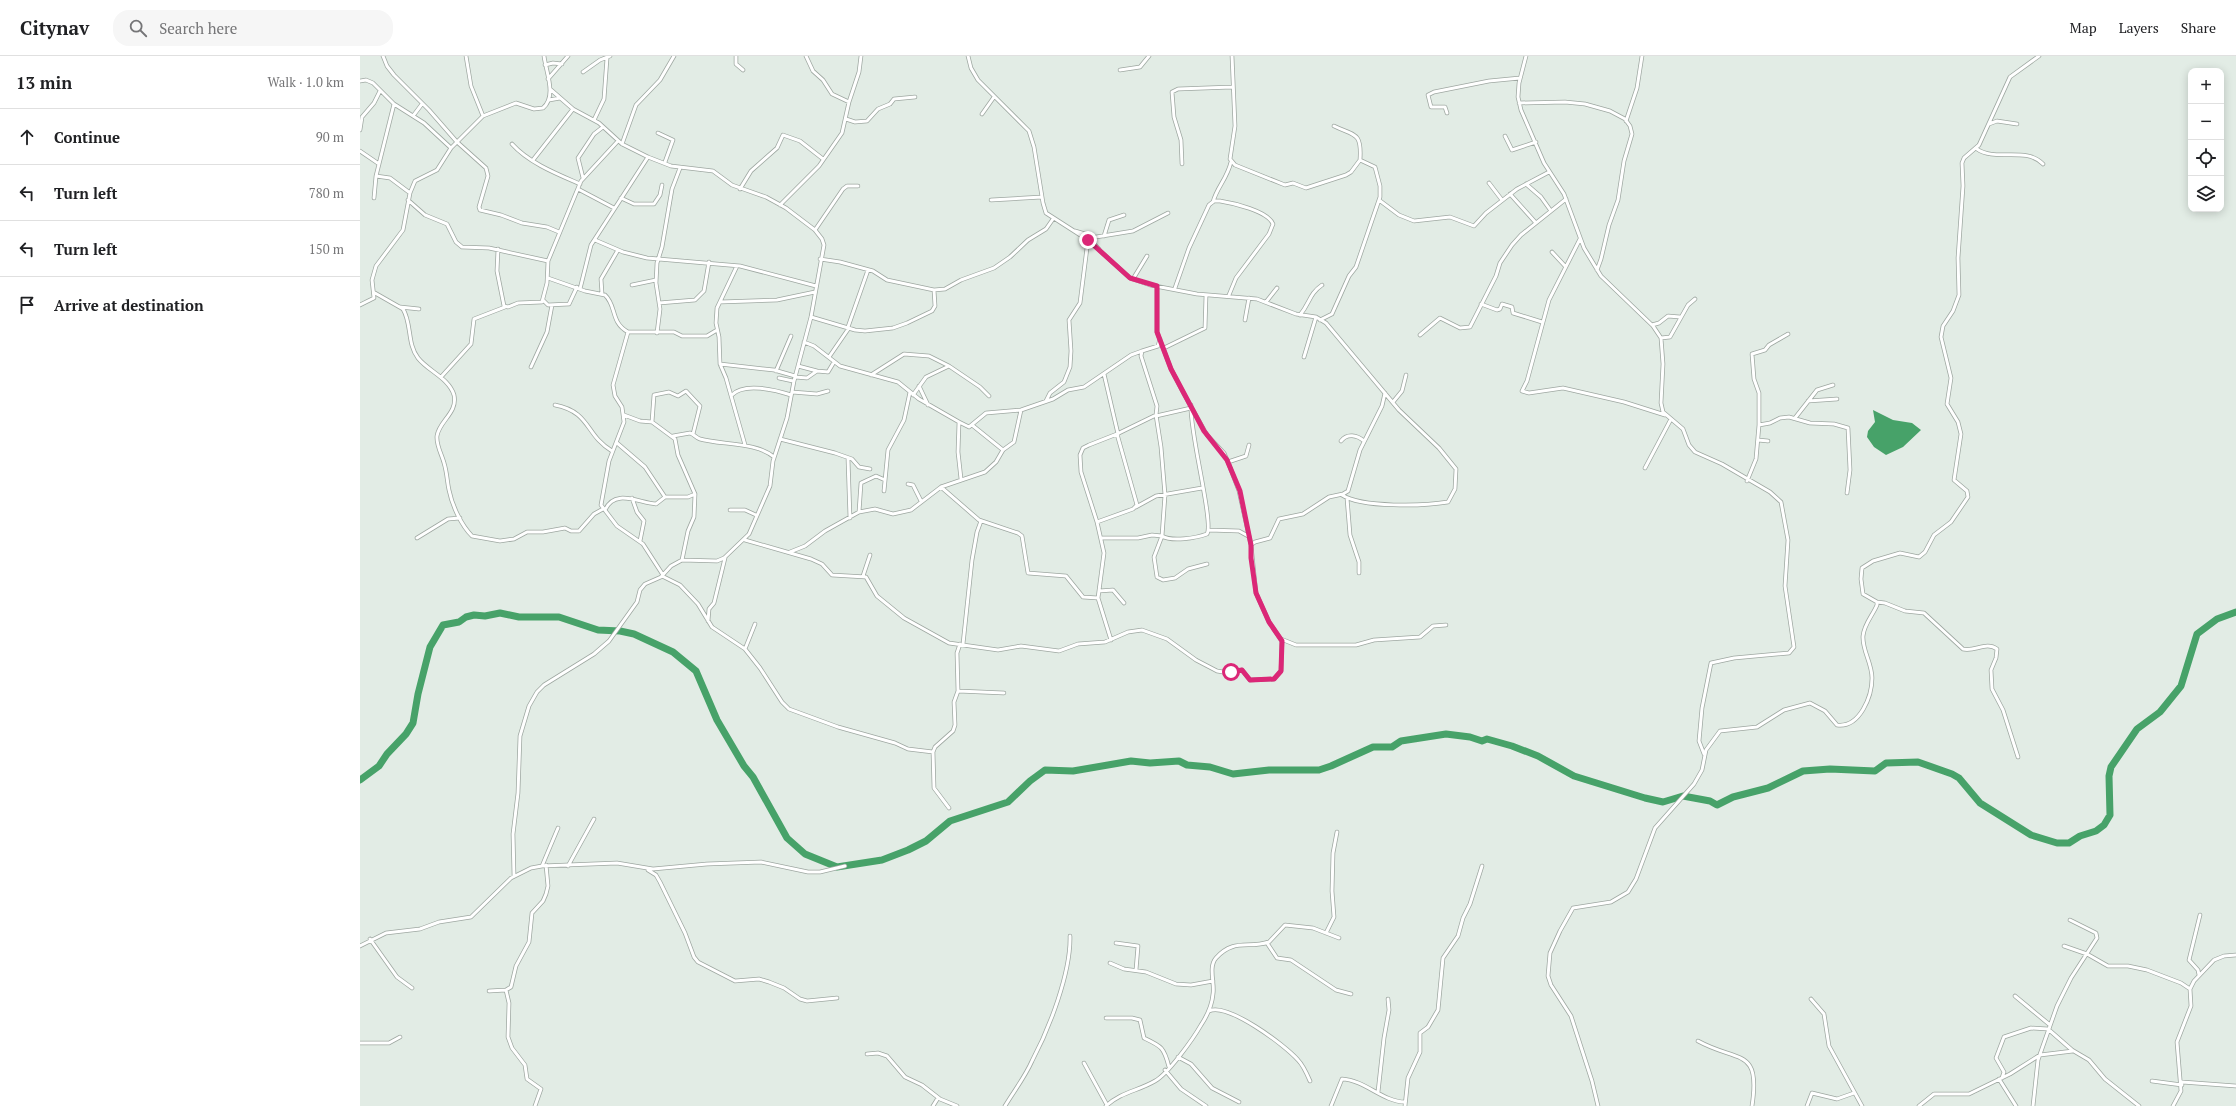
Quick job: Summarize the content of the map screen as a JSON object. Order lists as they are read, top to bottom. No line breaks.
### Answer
{"page":{"header":"Citynav","search":"Search here","nav":["Map","Layers","Share"],"heading":["13 min","Walk · 1.0 km"],"map_buttons":["+","−"],"list":[["Continue","90 m"],["Turn left","780 m"],["Turn left","150 m"],"Arrive at destination"]}}
